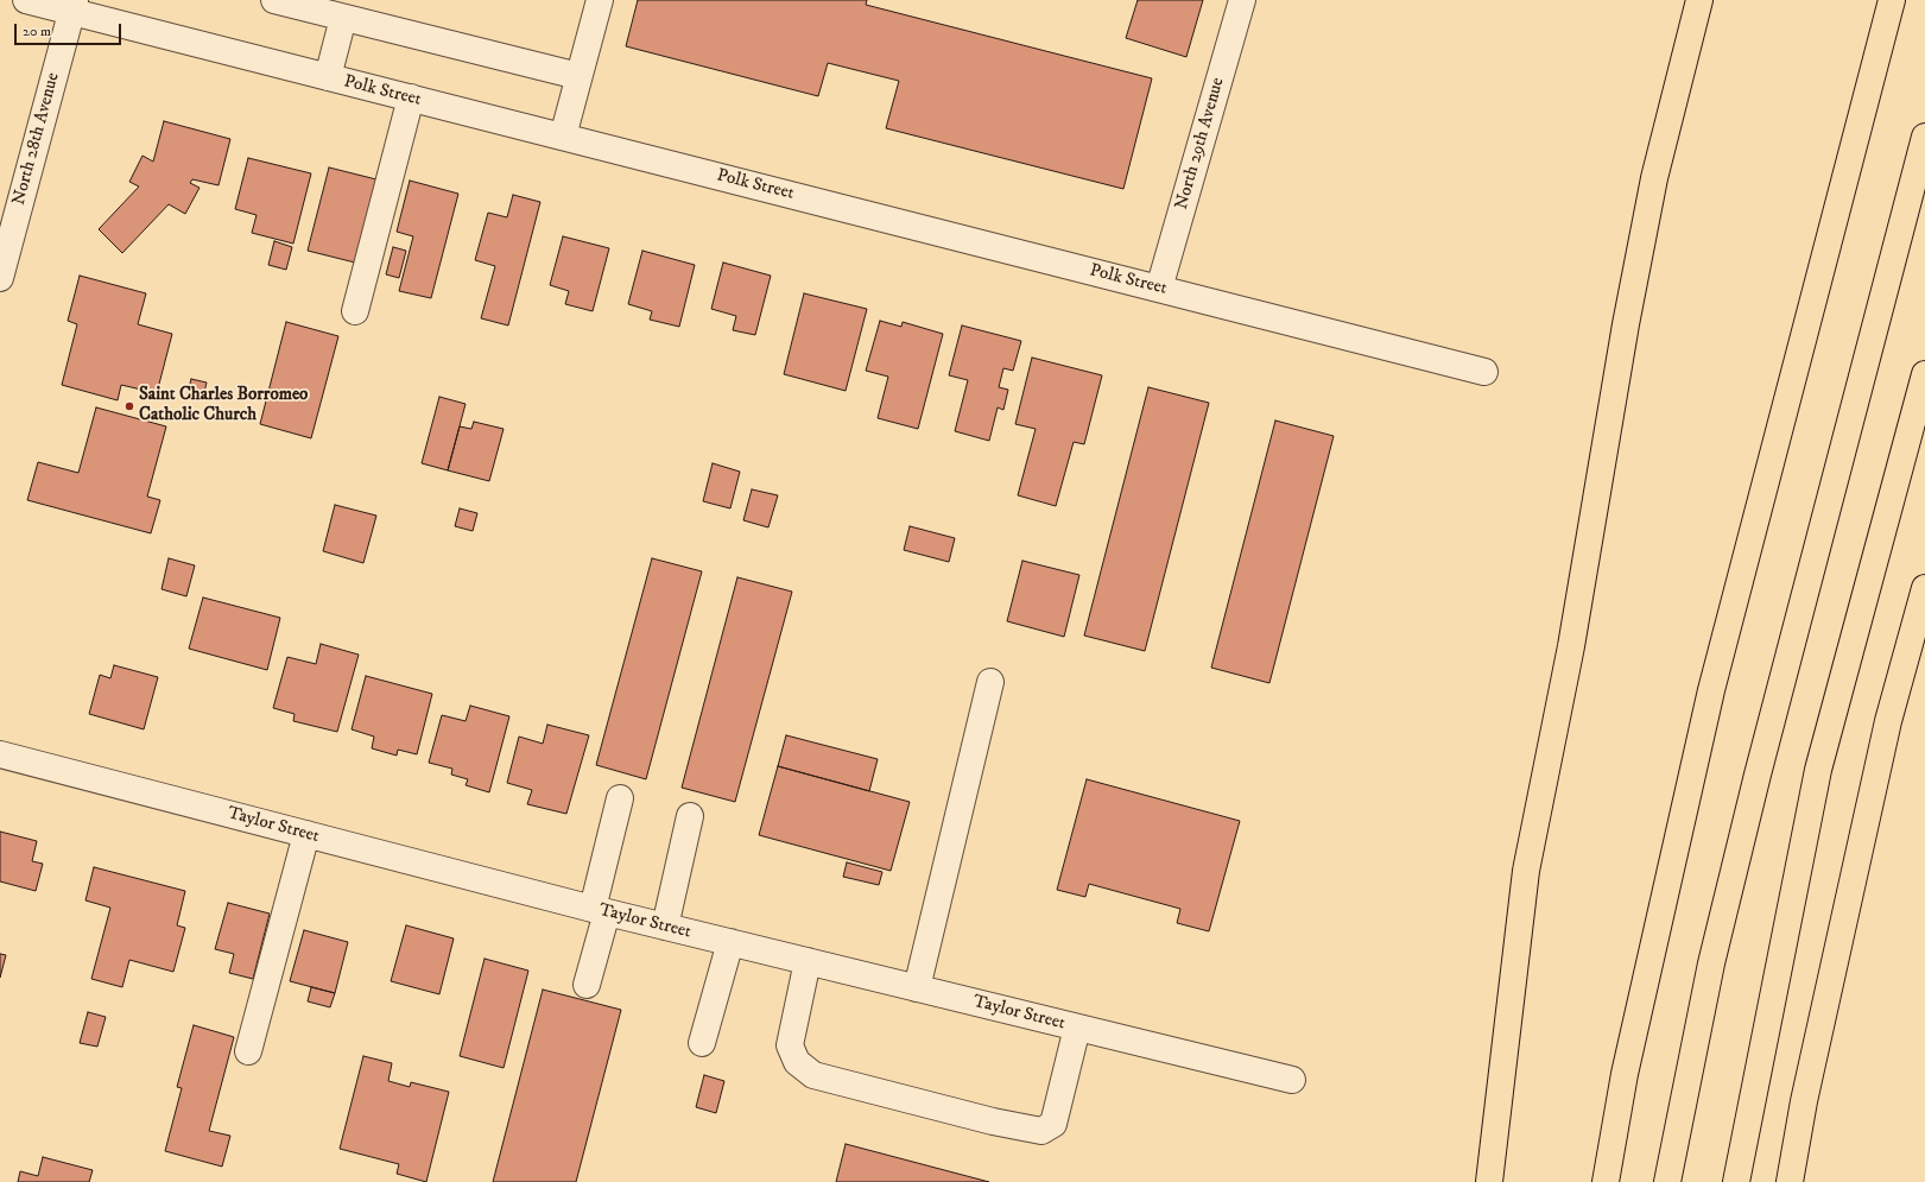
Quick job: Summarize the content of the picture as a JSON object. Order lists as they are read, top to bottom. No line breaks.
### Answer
{"streets":{"street":["Polk Street","North 28th Avenue","North 29th Avenue","Taylor Street"]},"crossings":[["Polk Street","North 28th Avenue"],["Polk Street","North 29th Avenue"]],"places":["Saint Charles Borromeo Catholic Church"],"scale_bar":"20 m"}
